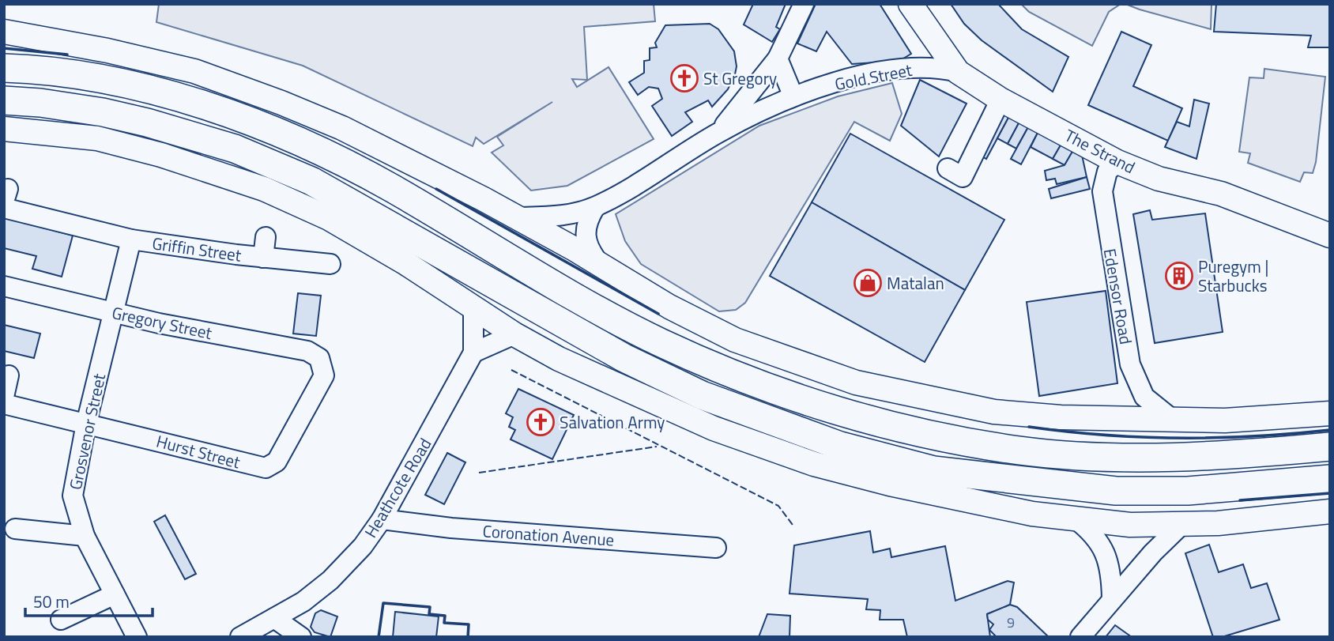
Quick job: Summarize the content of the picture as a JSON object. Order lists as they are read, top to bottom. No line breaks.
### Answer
{"streets":{"main road":["The Strand"],"street":["Gold Street","Griffin Street","Edensor Road","Gregory Street","Grosvenor Street","Hurst Street","Heathcote Road","Coronation Avenue"]},"crossings":[["Gold Street","The Strand"],["The Strand","Edensor Road"],["Griffin Street","Gregory Street"],["Griffin Street","Grosvenor Street"],["Gregory Street","Grosvenor Street"],["Gregory Street","Hurst Street"],["Grosvenor Street","Hurst Street"],["Heathcote Road","Coronation Avenue"]],"places":{"church":["St Gregory","Salvation Army"],"building":["Puregym | Starbucks"],"shop":["Matalan"]},"house_numbers":["9"],"scale_bar":"50 m"}
